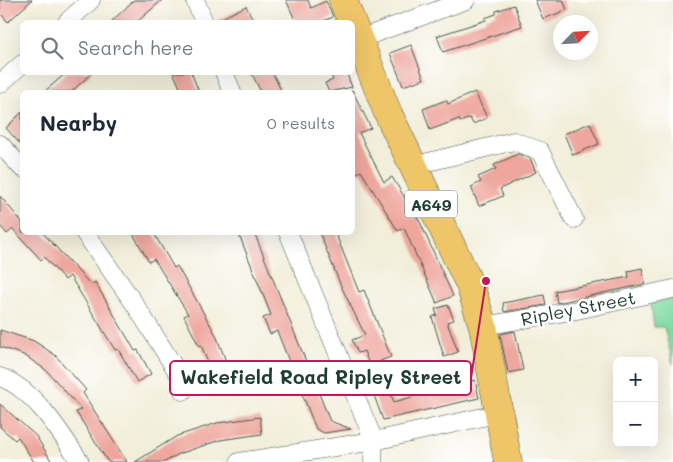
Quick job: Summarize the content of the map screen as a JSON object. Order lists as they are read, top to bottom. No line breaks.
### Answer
{"streets":{"main road":["A649"],"street":["Ripley Street"]},"crossings":[["A649","Ripley Street"]],"places":["Wakefield Road Ripley Street"],"north":"top right","page":{"search":"Search here","heading":["Nearby","0 results"],"map_buttons":["+","−"]}}
